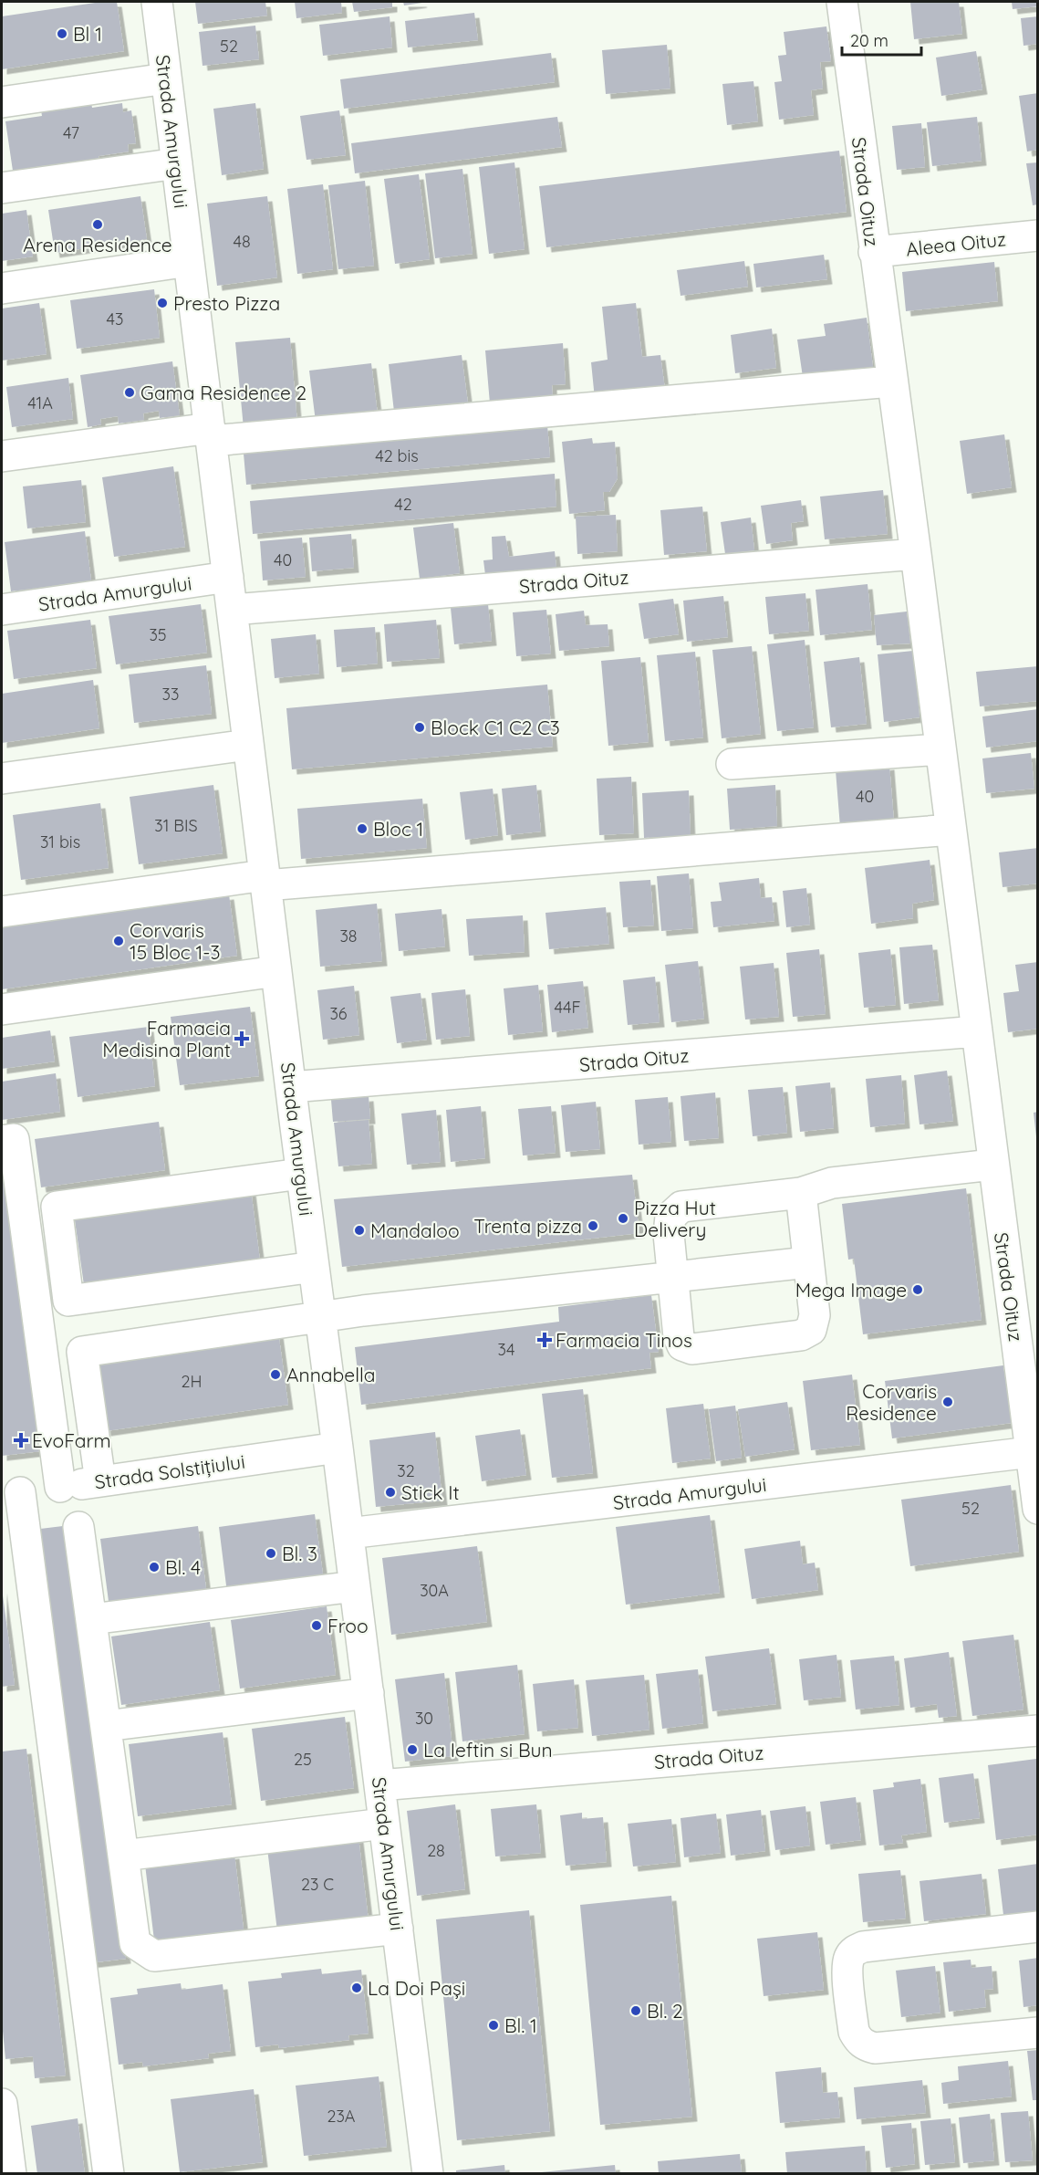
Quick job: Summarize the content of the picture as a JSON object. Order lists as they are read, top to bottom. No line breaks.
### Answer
{"streets":{"street":["Strada Amurgului","Strada Oituz","Aleea Oituz","Strada Solstițiului"]},"crossings":[["Strada Amurgului","Strada Oituz"],["Strada Amurgului","Strada Solstițiului"],["Strada Oituz","Aleea Oituz"]],"places":{"other":["Bl 1","Arena Residence","Presto Pizza","Gama Residence 2","Block C1 C2 C3","Bloc 1","Corvaris 15 Bloc 1-3","Pizza Hut Delivery","Trenta pizza","Mandaloo","Mega Image","Annabella","Corvaris Residence","Stick It","Bl. 3","Bl. 4","Froo","La Ieftin si Bun","La Doi Pași","Bl. 2","Bl. 1"],"health":["Farmacia Medisina Plant","Farmacia Tinos","EvoFarm"]},"house_numbers":["52","47","48","43","41A","42 bis","42","40","35","33","40","31 BIS","31 bis","38","44F","36","34","2H","32","52","30A","30","25","28","23 C","23A"],"scale_bar":"20 m"}
